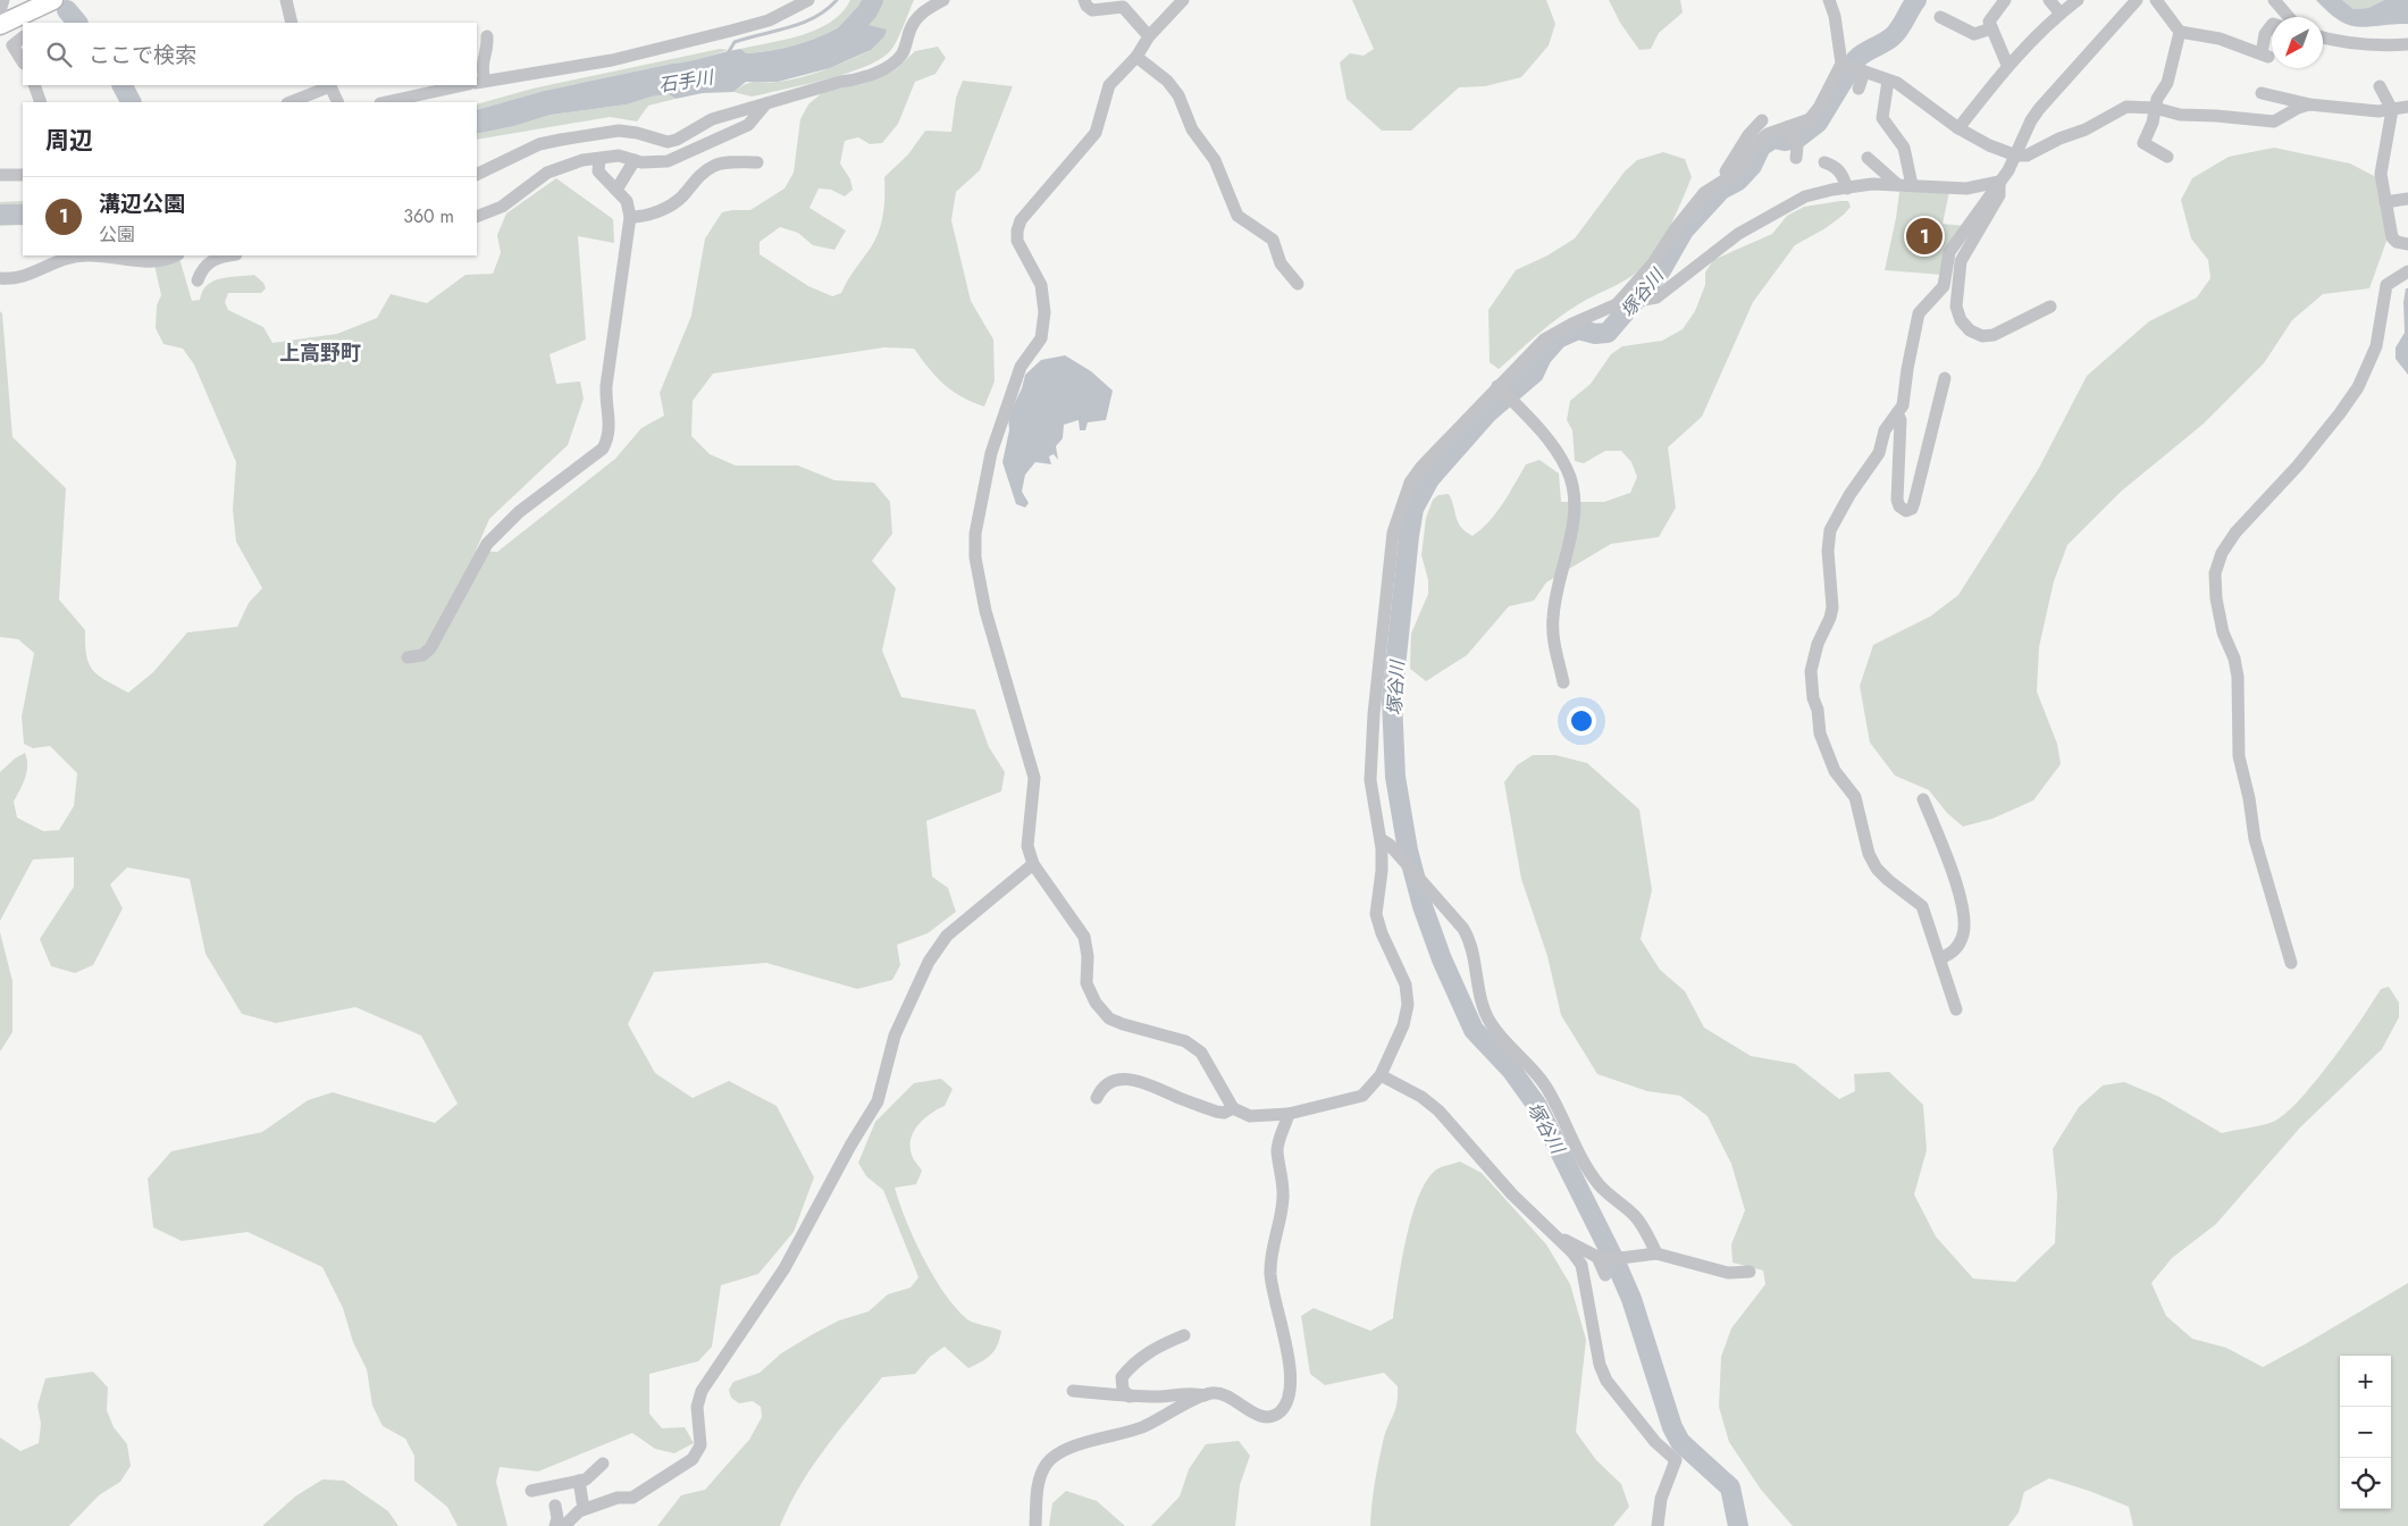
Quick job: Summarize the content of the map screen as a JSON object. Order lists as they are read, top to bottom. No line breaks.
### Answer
{"districts":["上高野町"],"water":["石手川","塚谷川"],"north":"bottom left","page":{"search":"ここで検索","heading":"周辺","list":[{"mark":"1","name":"溝辺公園","note":"公園","value":"360 m"}],"pins":"1","map_buttons":["+","−"]}}
